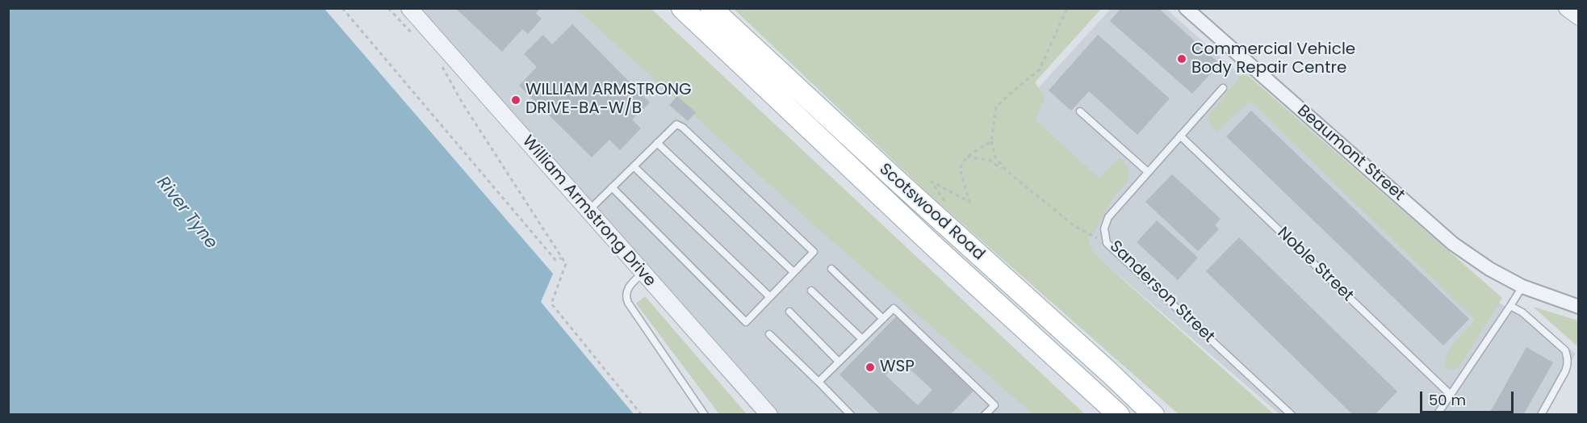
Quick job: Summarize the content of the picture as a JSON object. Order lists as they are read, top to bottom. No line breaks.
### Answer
{"streets":{"main road":["Scotswood Road"],"street":["Beaumont Street","William Armstrong Drive"],"lane":["Noble Street","Sanderson Street"]},"crossings":[["Noble Street","Sanderson Street"]],"water":["River Tyne"],"places":["Commercial Vehicle Body Repair Centre","WILLIAM ARMSTRONG DRIVE-BA-W/B","WSP"],"scale_bar":"50 m"}
